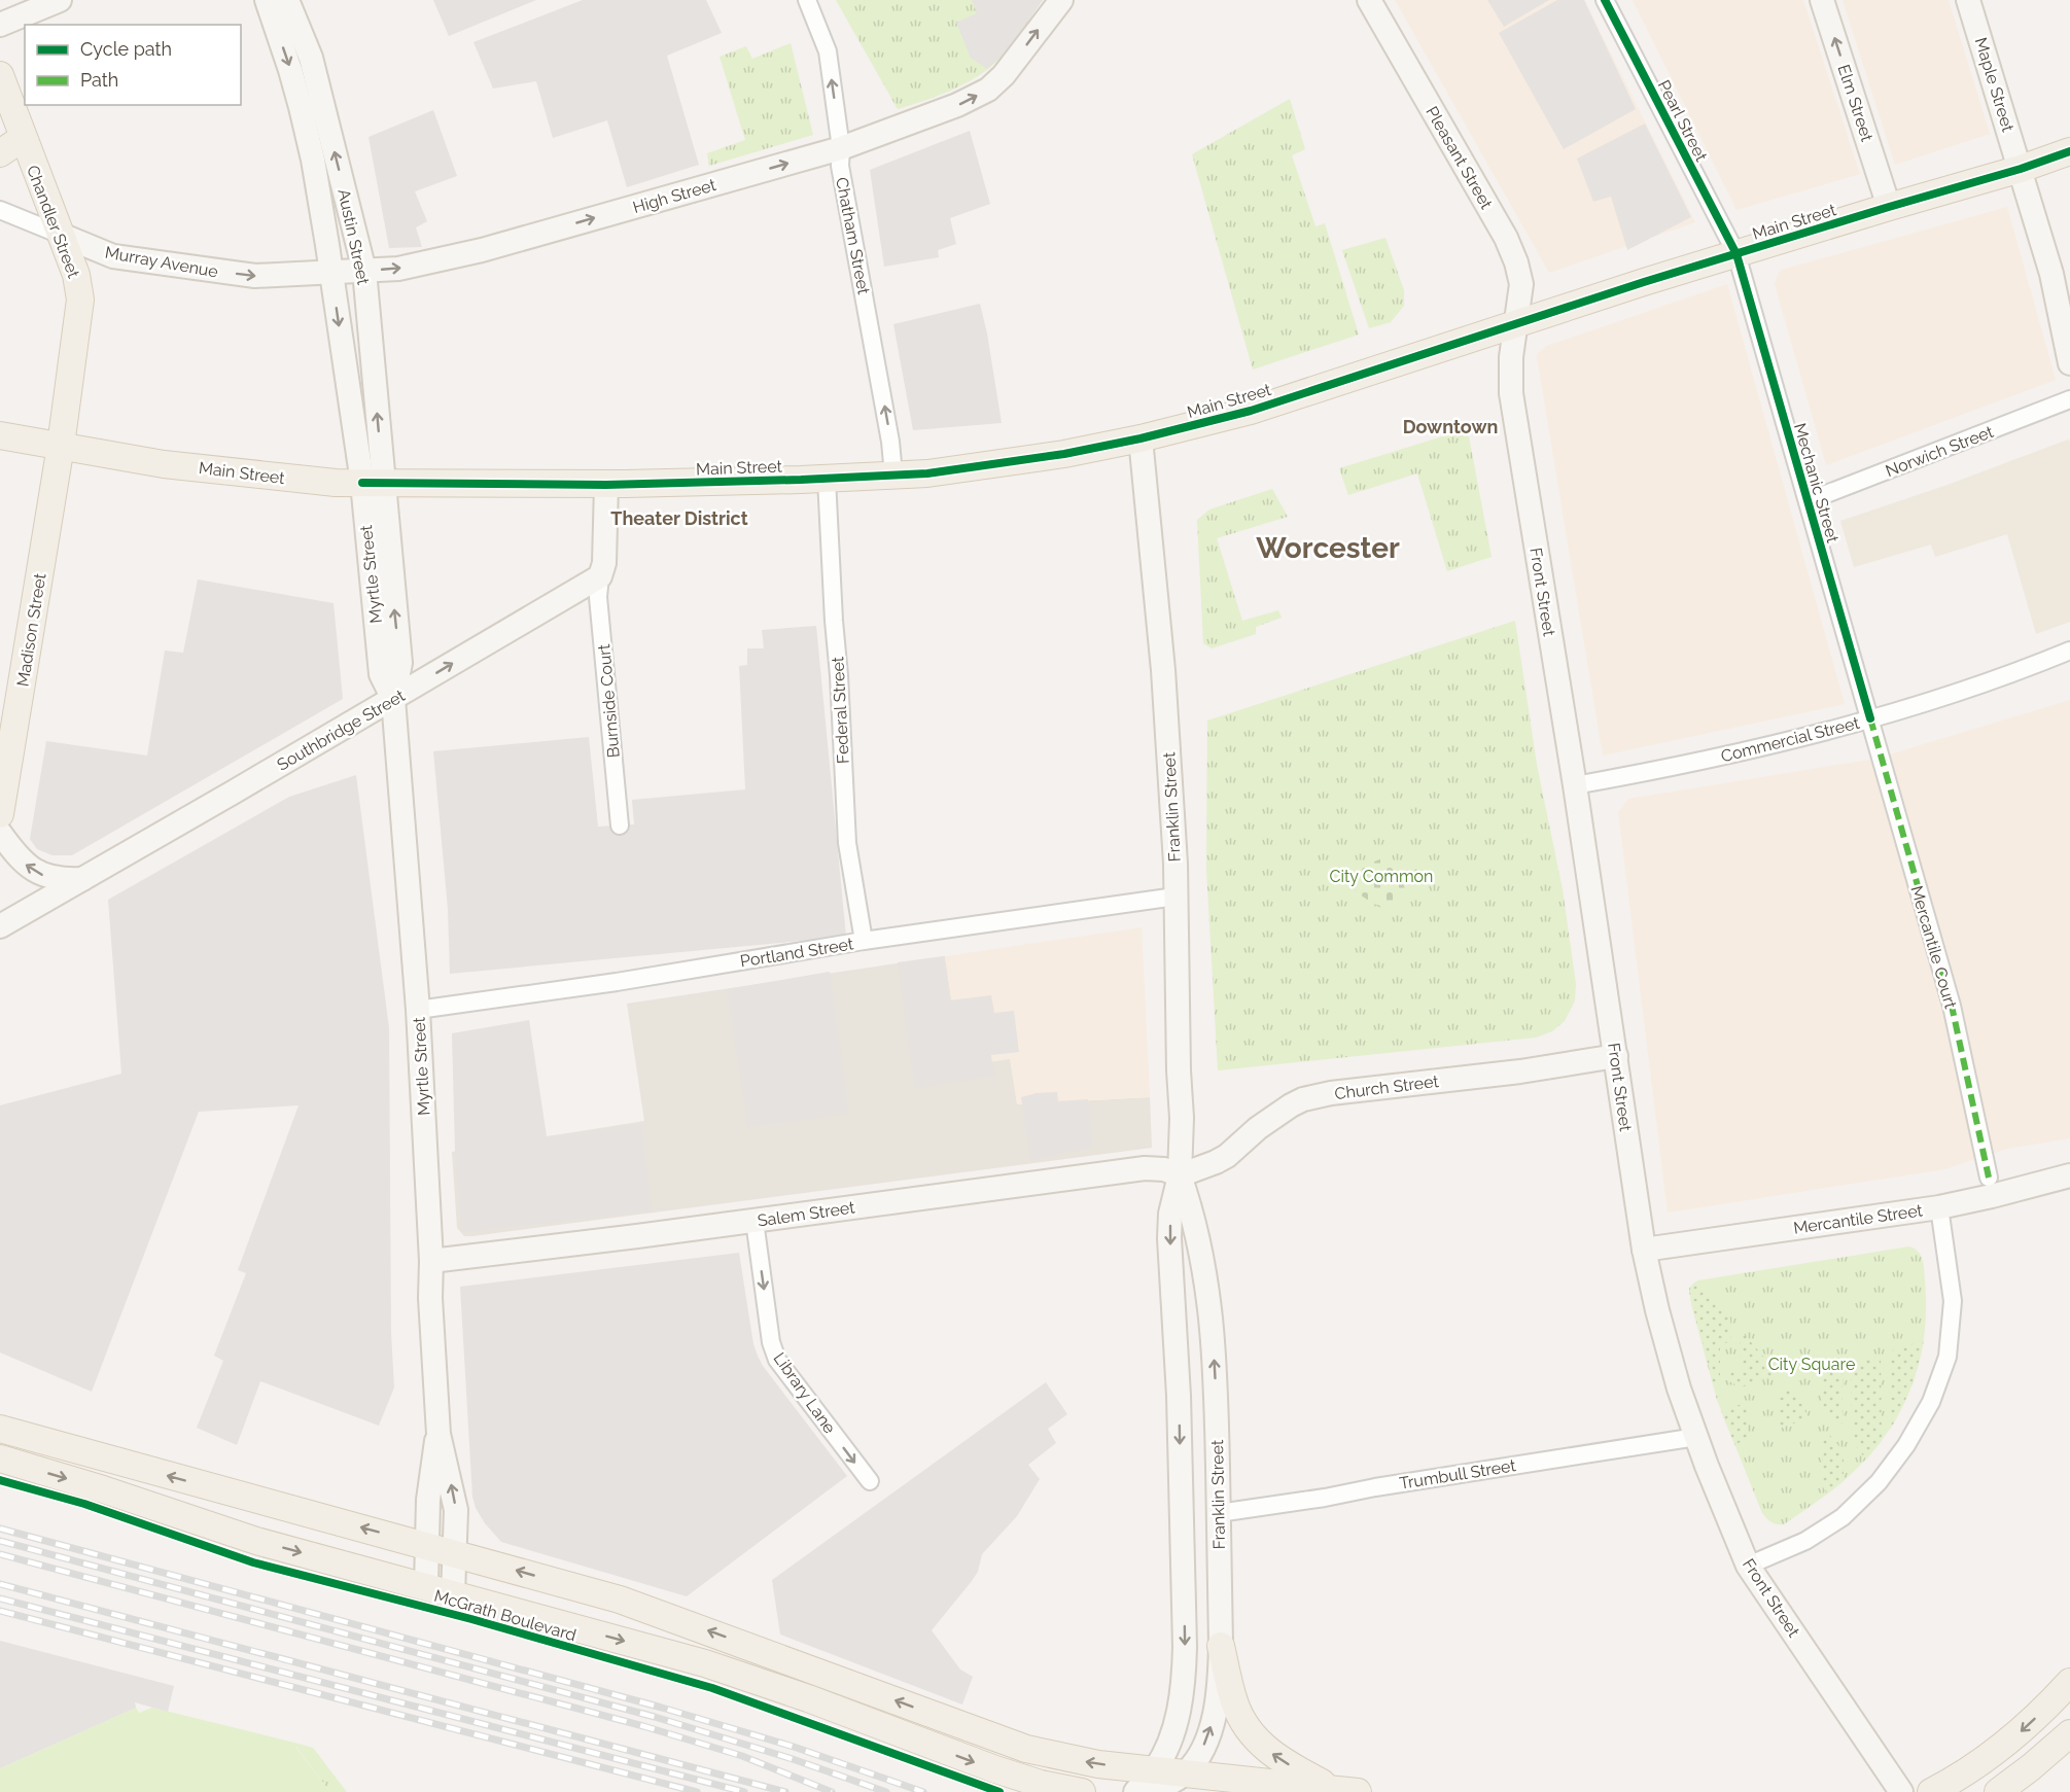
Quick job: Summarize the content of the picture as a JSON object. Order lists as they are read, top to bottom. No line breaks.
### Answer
{"streets":{"main road":["Maple Street","Elm Street","Pleasant Street","High Street","Chandler Street","Main Street","Austin Street","Murray Avenue","Myrtle Street","Front Street","Madison Street","Southbridge Street","Franklin Street","Church Street","Salem Street","Mercantile Street","McGrath Boulevard"],"street":["Pearl Street","Chatham Street","Norwich Street","Mechanic Street","Burnside Court","Federal Street","Commercial Street","Mercantile Court","Portland Street","Library Lane","Trumbull Street"]},"crossings":[["Maple Street","Main Street"],["Elm Street","Main Street"],["Pearl Street","Main Street"],["Pearl Street","Mechanic Street"],["Pleasant Street","Main Street"],["Pleasant Street","Front Street"],["High Street","Chatham Street"],["High Street","Austin Street"],["High Street","Murray Avenue"],["Chandler Street","Main Street"],["Chandler Street","Murray Avenue"],["Chandler Street","Madison Street"],["Main Street","Chatham Street"],["Main Street","Austin Street"],["Main Street","Mechanic Street"],["Main Street","Myrtle Street"],["Main Street","Front Street"],["Main Street","Madison Street"],["Main Street","Federal Street"],["Main Street","Franklin Street"],["Austin Street","Murray Avenue"],["Austin Street","Myrtle Street"],["Norwich Street","Mechanic Street"],["Mechanic Street","Commercial Street"],["Mechanic Street","Mercantile Court"],["Myrtle Street","Southbridge Street"],["Myrtle Street","Portland Street"],["Myrtle Street","Salem Street"],["Myrtle Street","McGrath Boulevard"],["Front Street","Commercial Street"],["Front Street","Church Street"],["Front Street","Mercantile Street"],["Front Street","Trumbull Street"],["Burnside Court","Southbridge Street"],["Federal Street","Portland Street"],["Commercial Street","Mercantile Court"],["Franklin Street","Portland Street"],["Franklin Street","Church Street"],["Franklin Street","Salem Street"],["Franklin Street","Trumbull Street"],["Church Street","Salem Street"],["Salem Street","Library Lane"]],"one_way":["Elm Street","High Street","Chatham Street","Murray Avenue","Library Lane"],"districts":["Downtown","Theater District","Worcester"],"parks":["City Common","City Square"],"legend":["Cycle path","Path"]}
